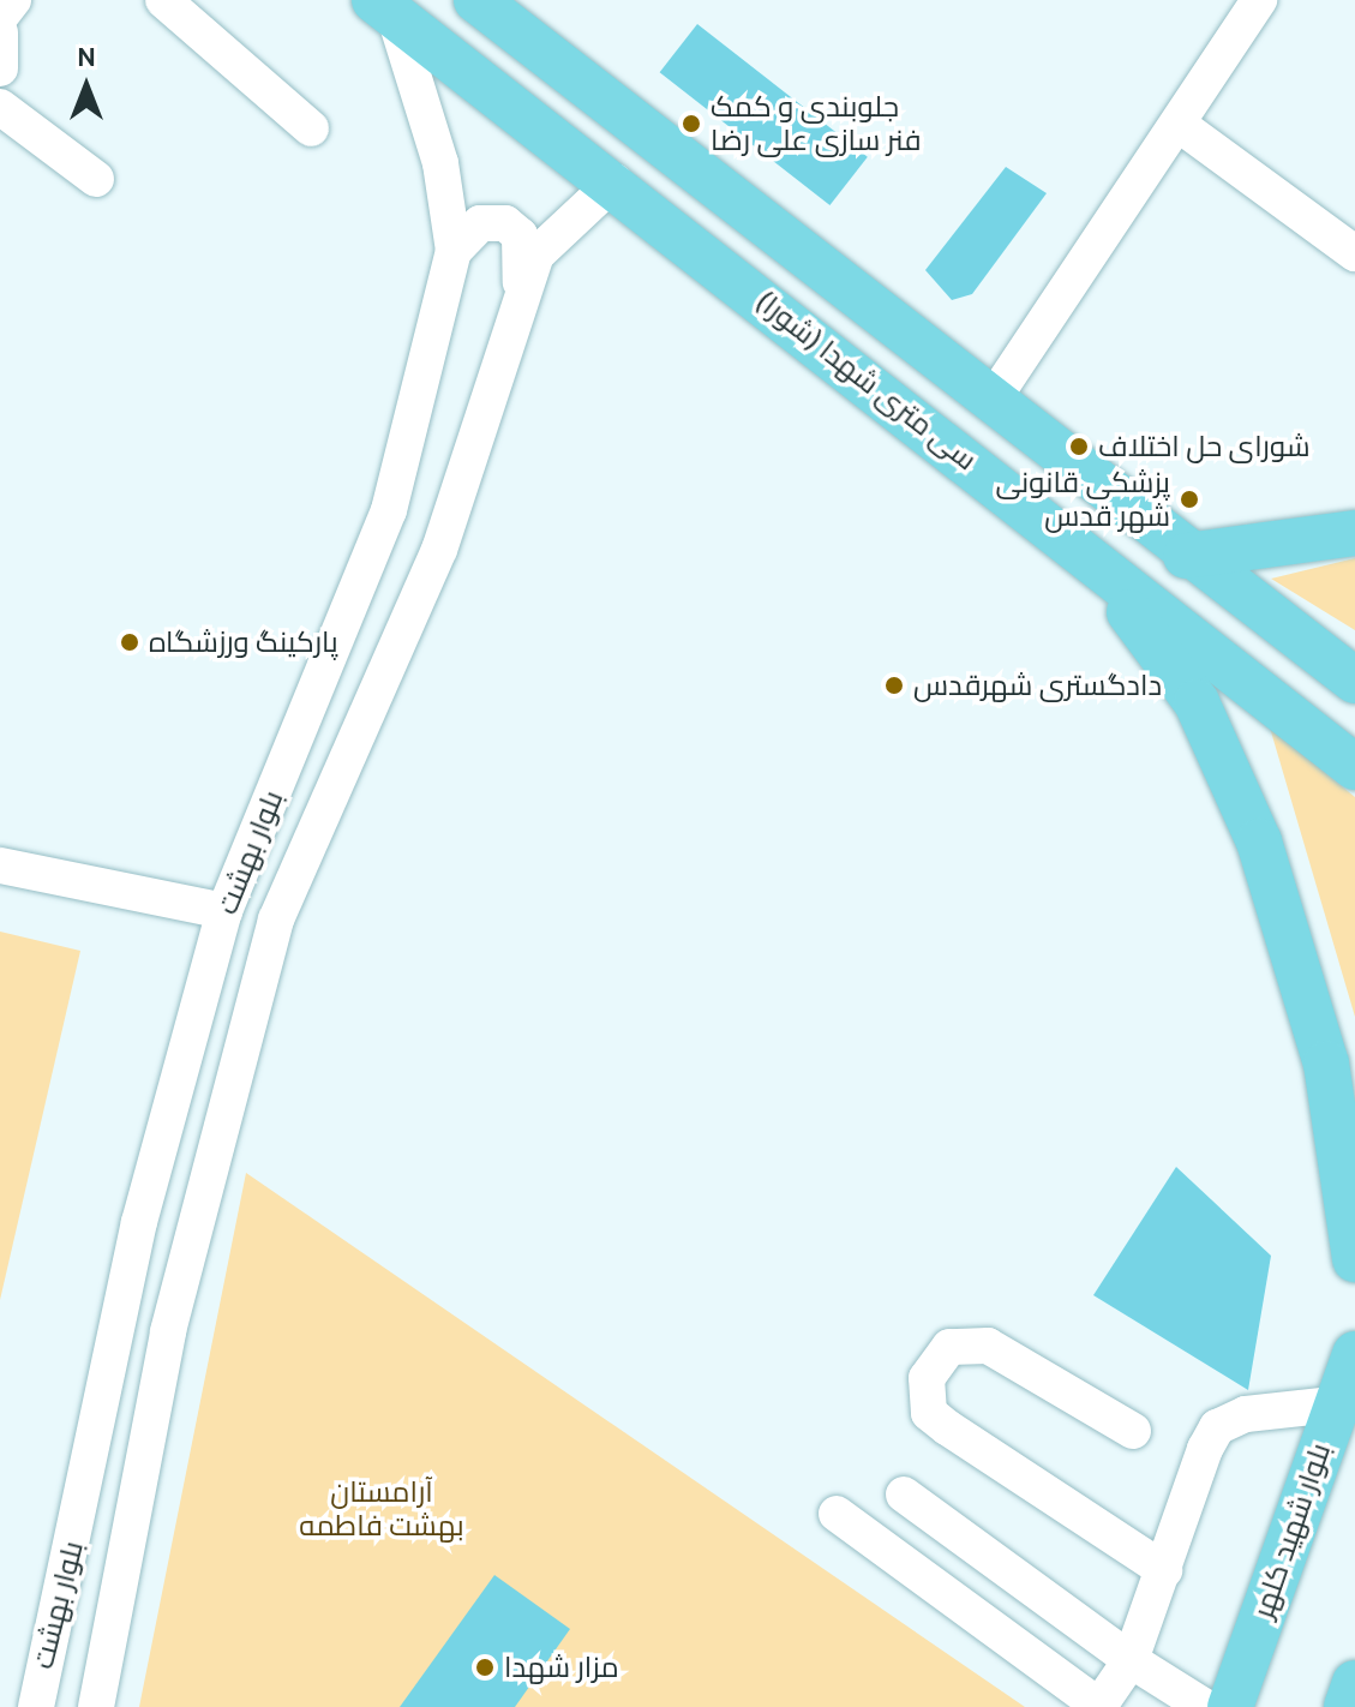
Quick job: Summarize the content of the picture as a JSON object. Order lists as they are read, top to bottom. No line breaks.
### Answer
{"streets":{"main road":["سی متری شهدا (شورا)","بلوار شهید کلهر"],"street":["بلوار بهشت"]},"crossings":[["سی متری شهدا (شورا)","بلوار بهشت"]],"parks":["آرامستان بهشت فاطمه"],"places":["جلوبندی و کمک فنر سازی علی رضا","شورای حل اختلاف","پزشکی قانونی شهر قدس","پارکینگ ورزشگاه","دادگستری شهرقدس","مزار شهدا"],"north":"top"}
